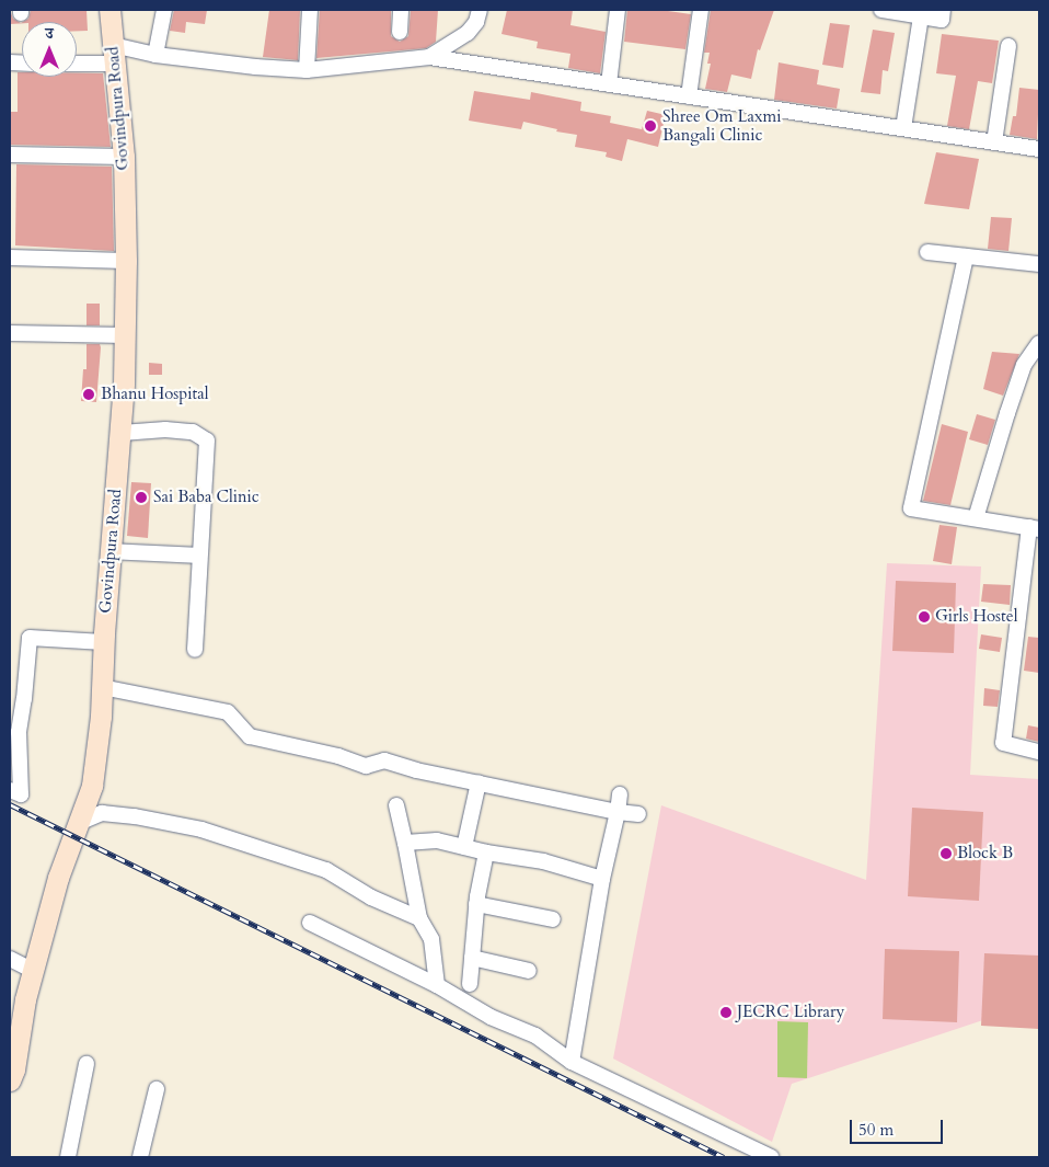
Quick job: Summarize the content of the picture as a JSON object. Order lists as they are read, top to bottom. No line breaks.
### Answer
{"streets":{"street":["Govindpura Road"]},"places":["Shree Om Laxmi Bangali Clinic","Bhanu Hospital","Sai Baba Clinic","Girls Hostel","Block B","JECRC Library"],"scale_bar":"50 m","north":"top"}
